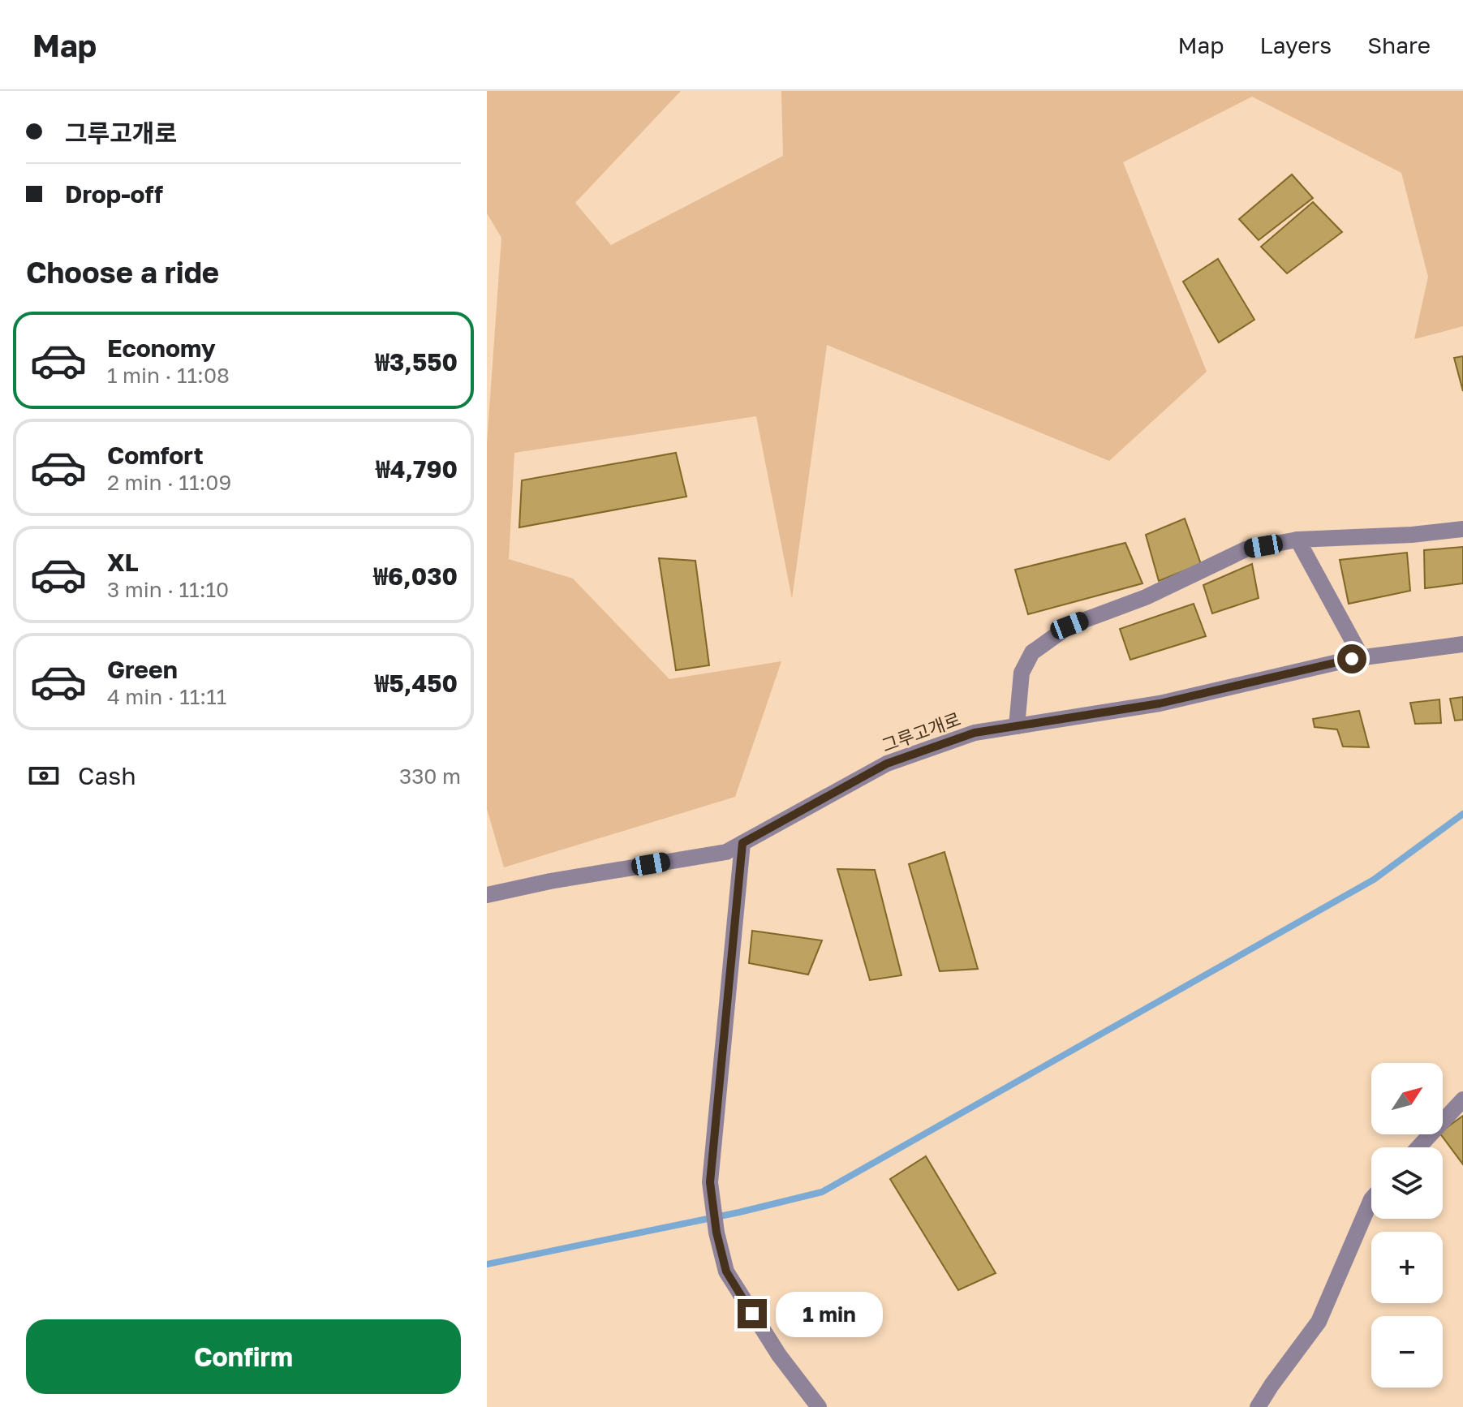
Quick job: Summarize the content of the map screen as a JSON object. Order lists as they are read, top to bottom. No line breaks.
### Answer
{"streets":{"street":["그루고개로"]},"north":"top right","page":{"header":"Map","nav":["Map","Layers","Share"],"banner":["그루고개로","Drop-off"],"heading":"Choose a ride","list":[{"name":"Economy","note":"1 min · 11:08","value":"₩3,550"},{"name":"Comfort","note":"2 min · 11:09","value":"₩4,790"},{"name":"XL","note":"3 min · 11:10","value":"₩6,030"},{"name":"Green","note":"4 min · 11:11","value":"₩5,450"}],"pay":["Cash","330 m"],"map_buttons":["+","−"],"bubble":"1 min","buttons":"Confirm"}}
